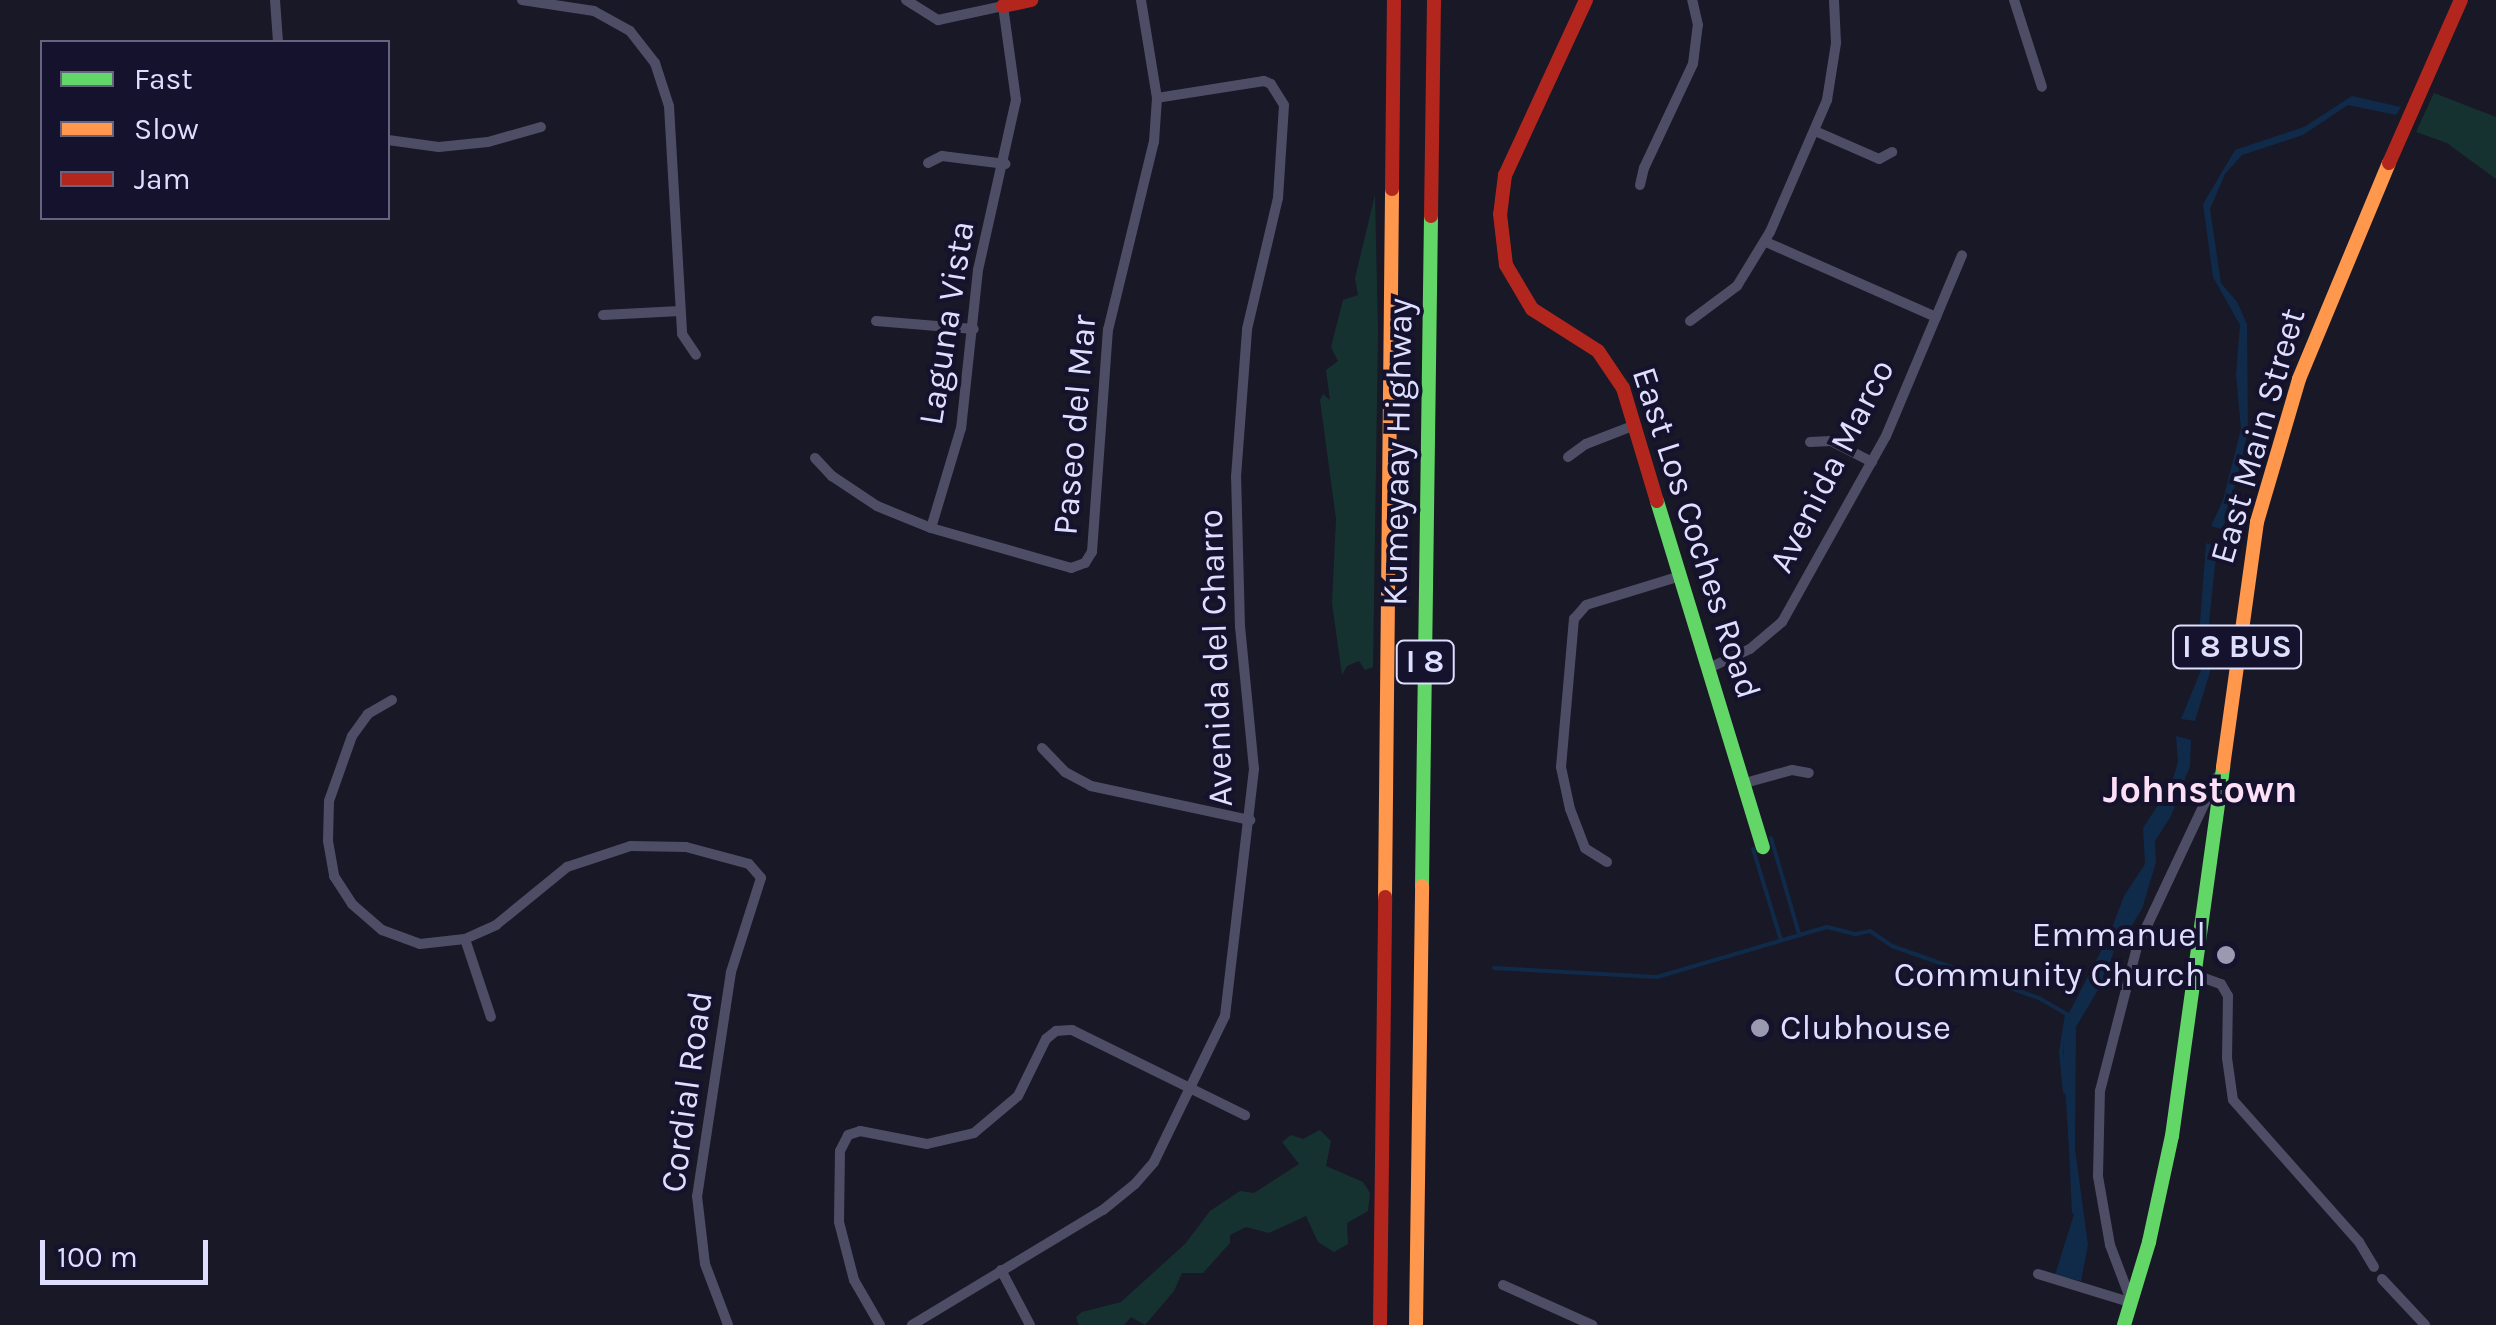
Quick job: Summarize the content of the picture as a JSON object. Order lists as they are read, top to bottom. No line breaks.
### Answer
{"streets":{"main road":["East Main Street","Kumeyaay Highway","East Los Coches Road","I 8 BUS","I 8"],"street":["Laguna Vista","Paseo del Mar","Avenida Marco","Avenida del Charro","Cordial Road"]},"crossings":[["Laguna Vista","Paseo del Mar"],["Paseo del Mar","Avenida del Charro"],["Avenida Marco","East Los Coches Road"]],"districts":["Johnstown"],"places":["Emmanuel Community Church","Clubhouse"],"legend":["Fast","Slow","Jam"],"scale_bar":"100 m"}
